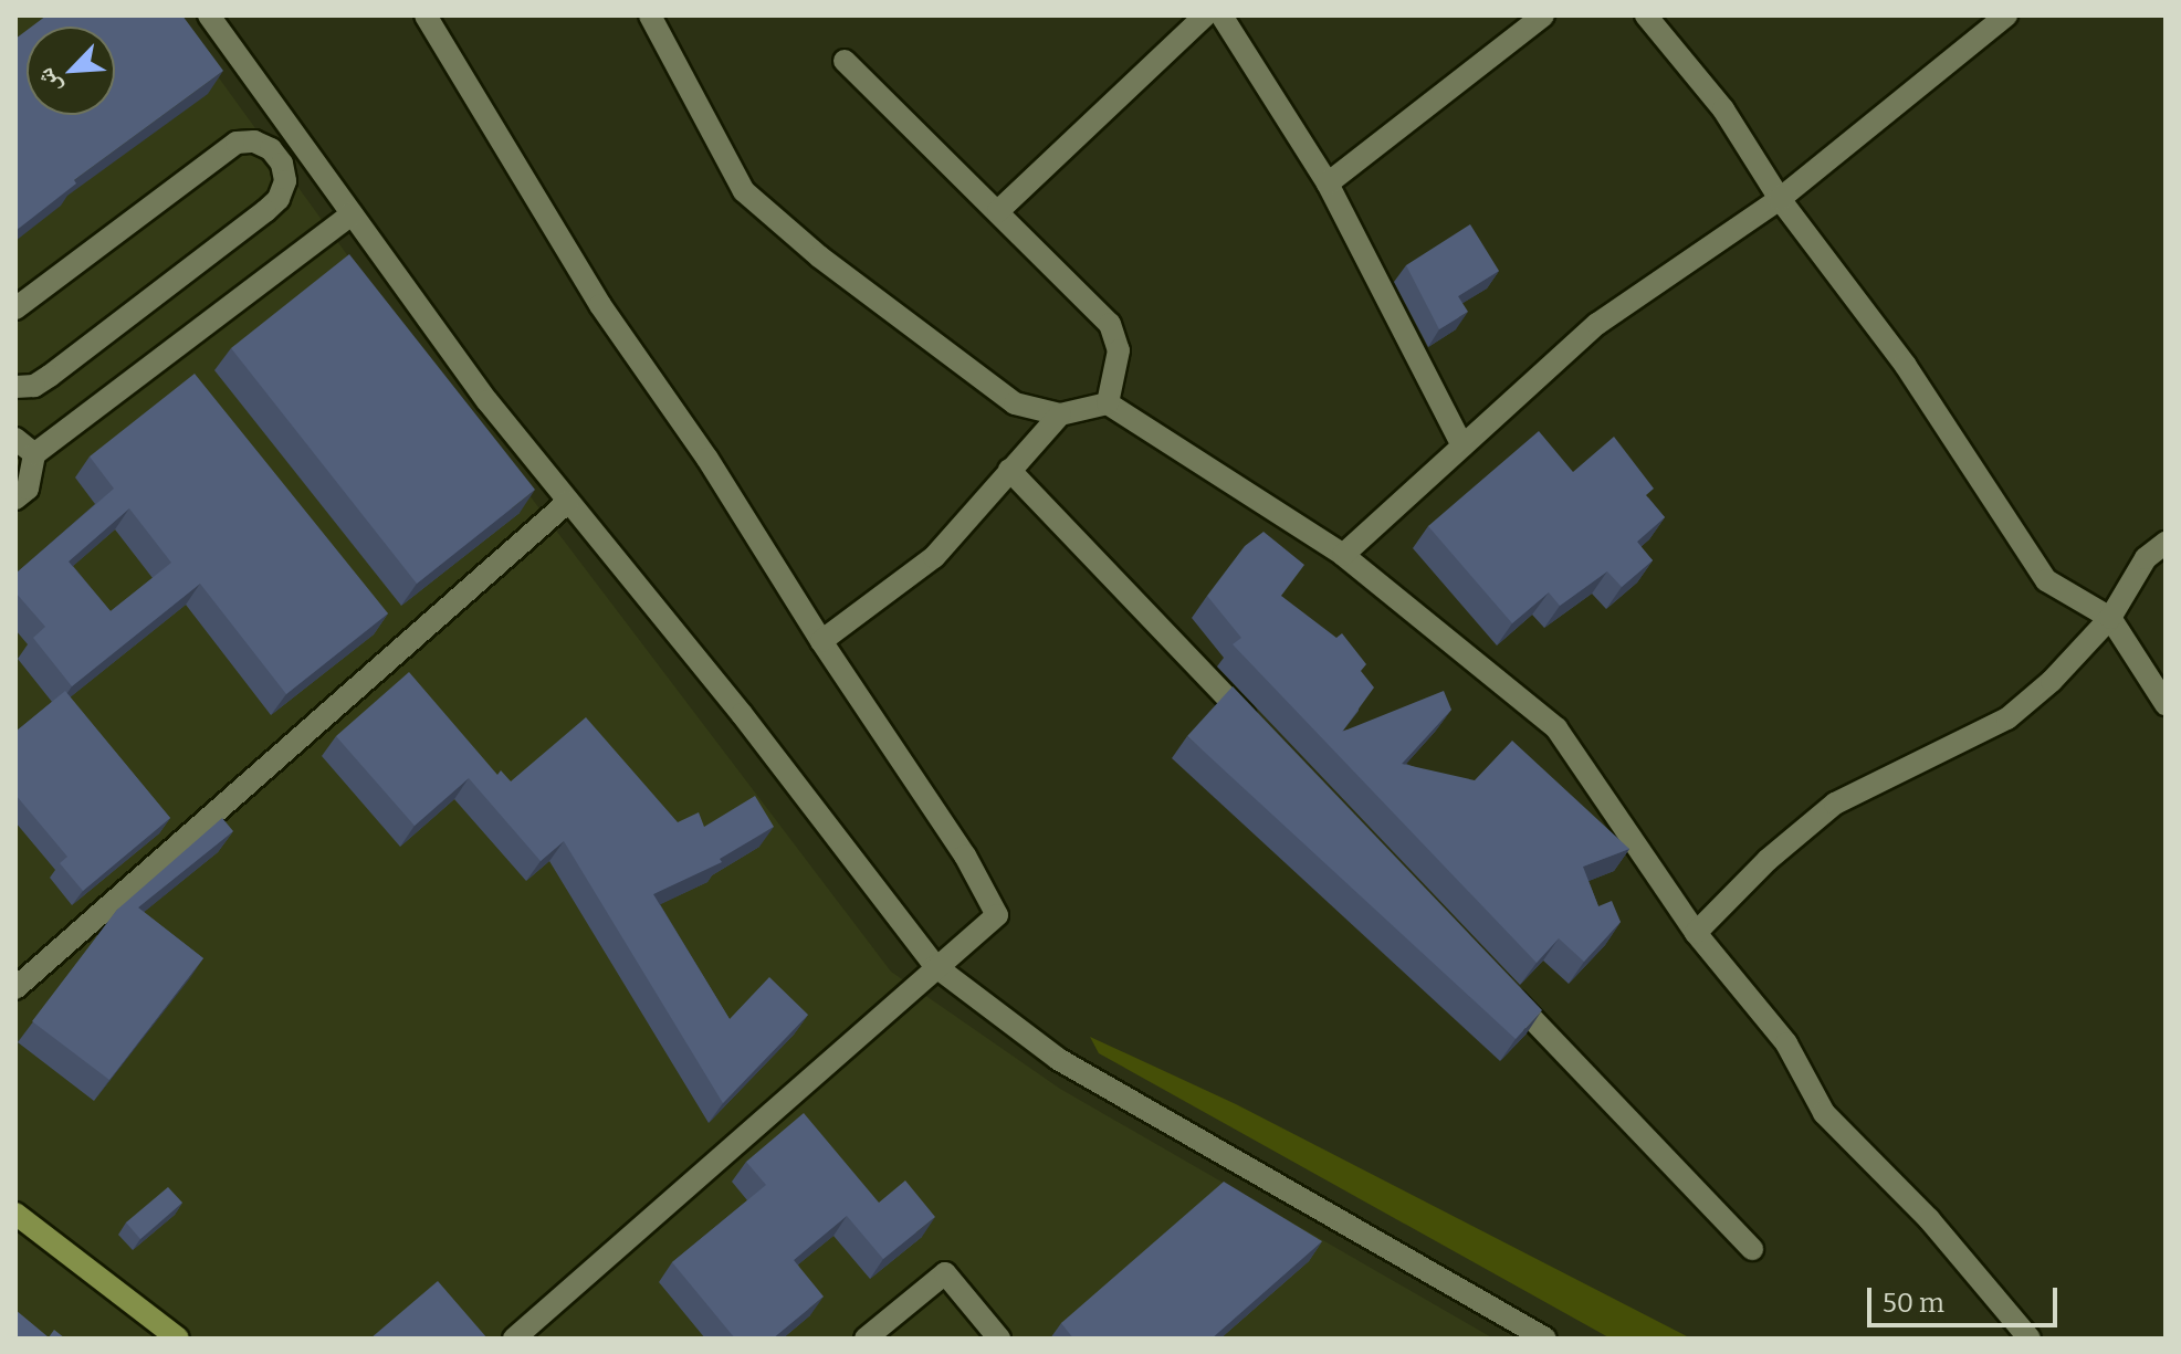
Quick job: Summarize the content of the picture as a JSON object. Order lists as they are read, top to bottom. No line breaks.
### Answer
{"scale_bar":"50 m","north":"bottom left"}
